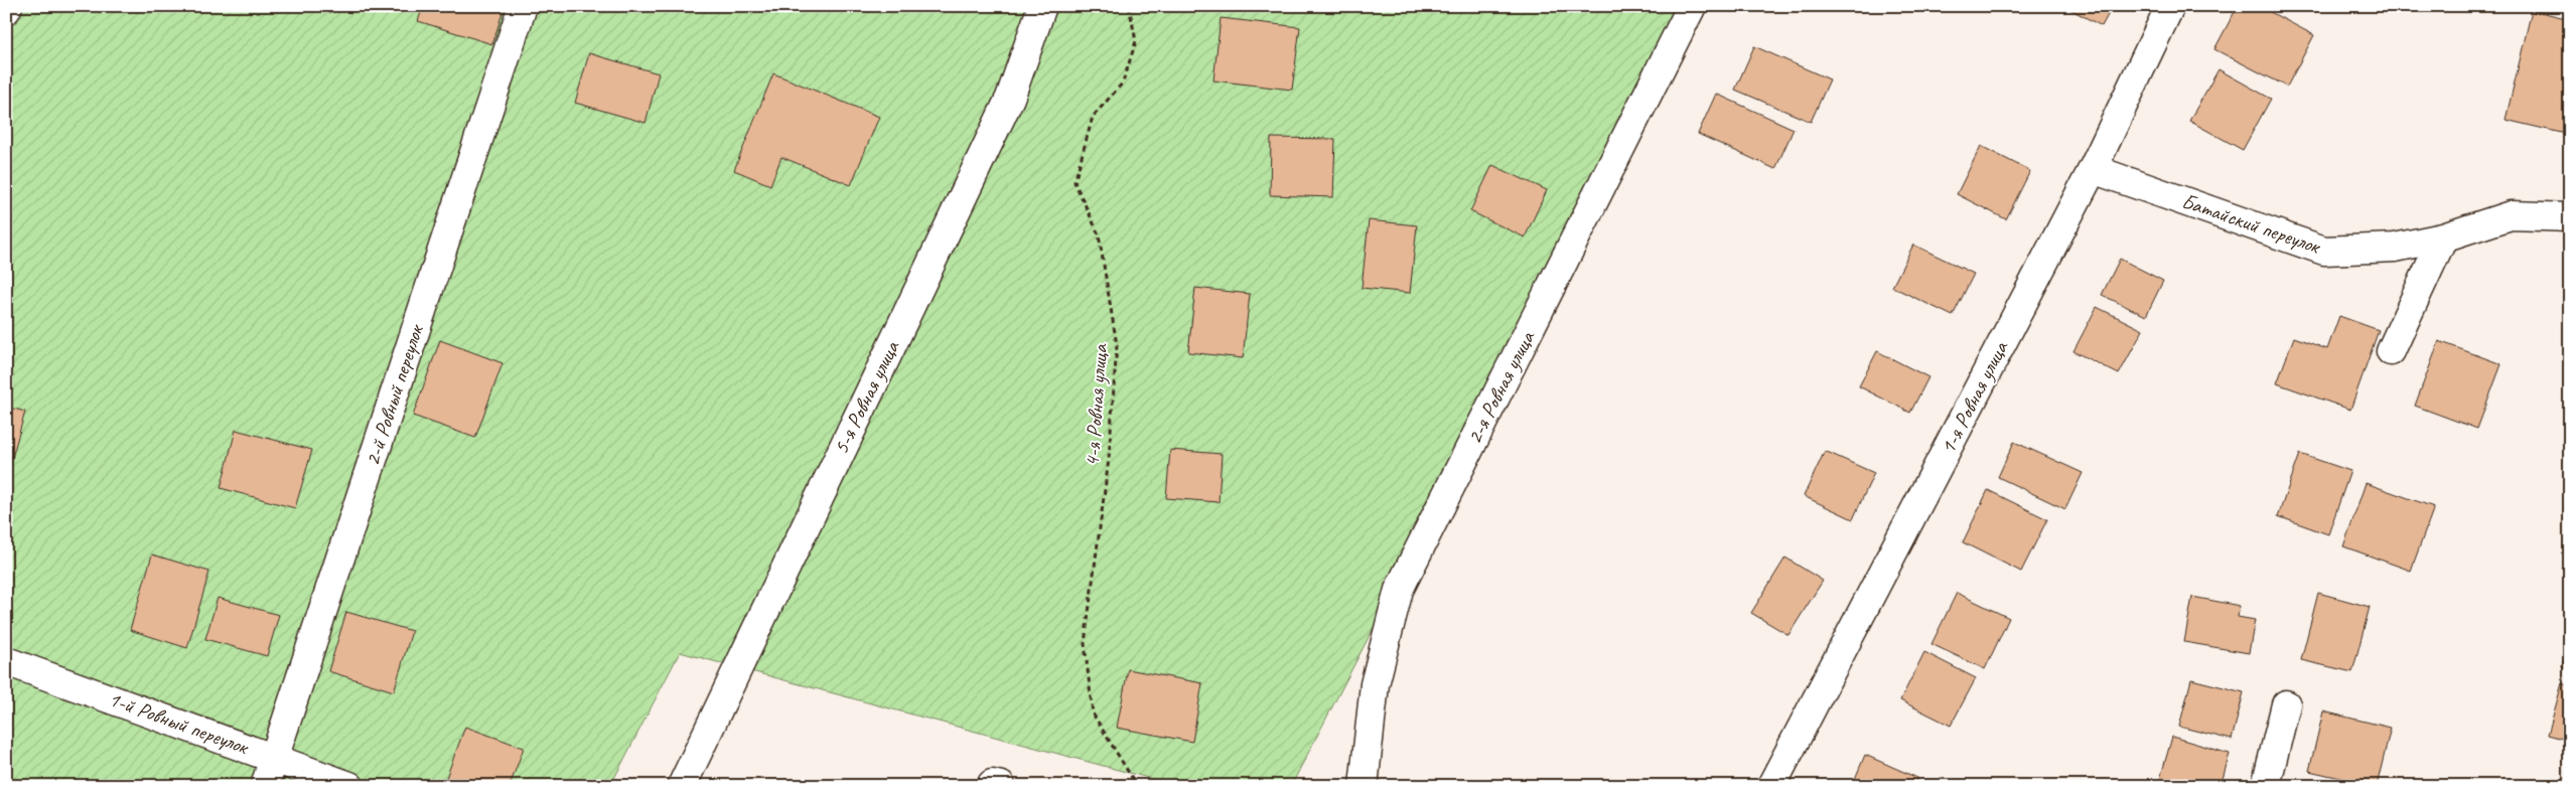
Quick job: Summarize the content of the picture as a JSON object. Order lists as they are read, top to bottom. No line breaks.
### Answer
{"streets":{"street":["Батайский переулок","2-я Ровная улица","2-й Ровный переулок","5-я Ровная улица","1-я Ровная улица","1-й Ровный переулок"],"path":["4-я Ровная улица"]},"crossings":[["Батайский переулок","1-я Ровная улица"],["2-й Ровный переулок","1-й Ровный переулок"]]}
